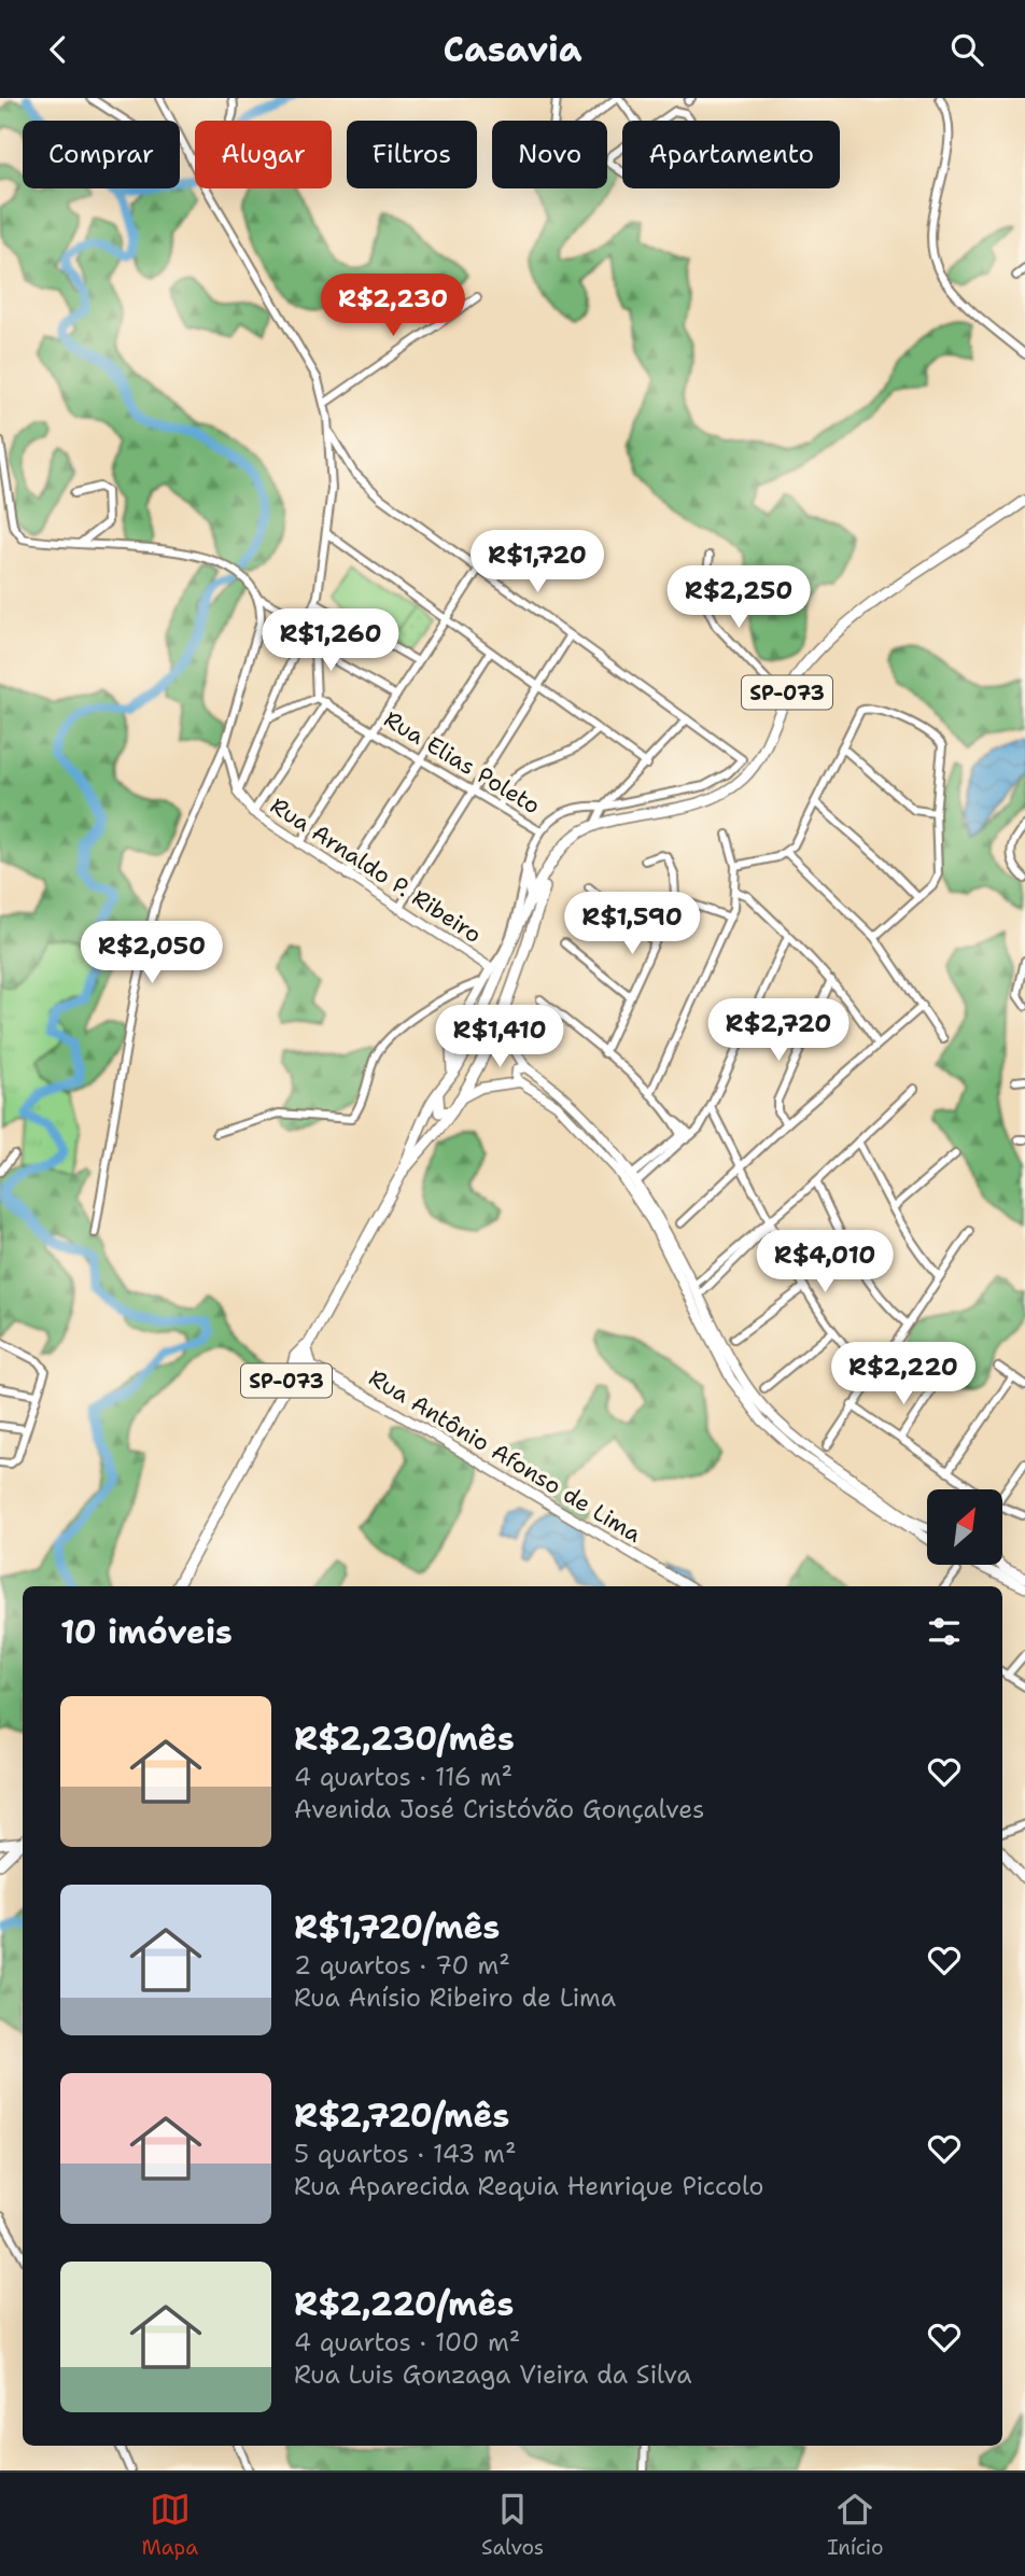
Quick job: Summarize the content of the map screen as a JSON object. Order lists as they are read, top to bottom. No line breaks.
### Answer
{"streets":{"main road":["SP-073","Rua Arnaldo P. Ribeiro","Rua Antônio Afonso de Lima"],"street":["Rua Elias Poleto"]},"north":"top right","page":{"header":"Casavia","chip":["Comprar","Alugar","Filtros","Novo","Apartamento"],"price":["R$2,230","R$1,720","R$2,250","R$1,260","R$1,590","R$2,050","R$2,720","R$1,410","R$4,010","R$2,220"],"heading":"10 imóveis","list":[{"name":"R$2,230/mês","note":"4 quartos · 116 m² · Avenida José Cristóvão Gonçalves"},{"name":"R$1,720/mês","note":"2 quartos · 70 m² · Rua Anísio Ribeiro de Lima"},{"name":"R$2,720/mês","note":"5 quartos · 143 m² · Rua Aparecida Requia Henrique Piccolo"},{"name":"R$2,220/mês","note":"4 quartos · 100 m² · Rua Luis Gonzaga Vieira da Silva"}],"tabs":["Mapa","Salvos","Início"]}}
